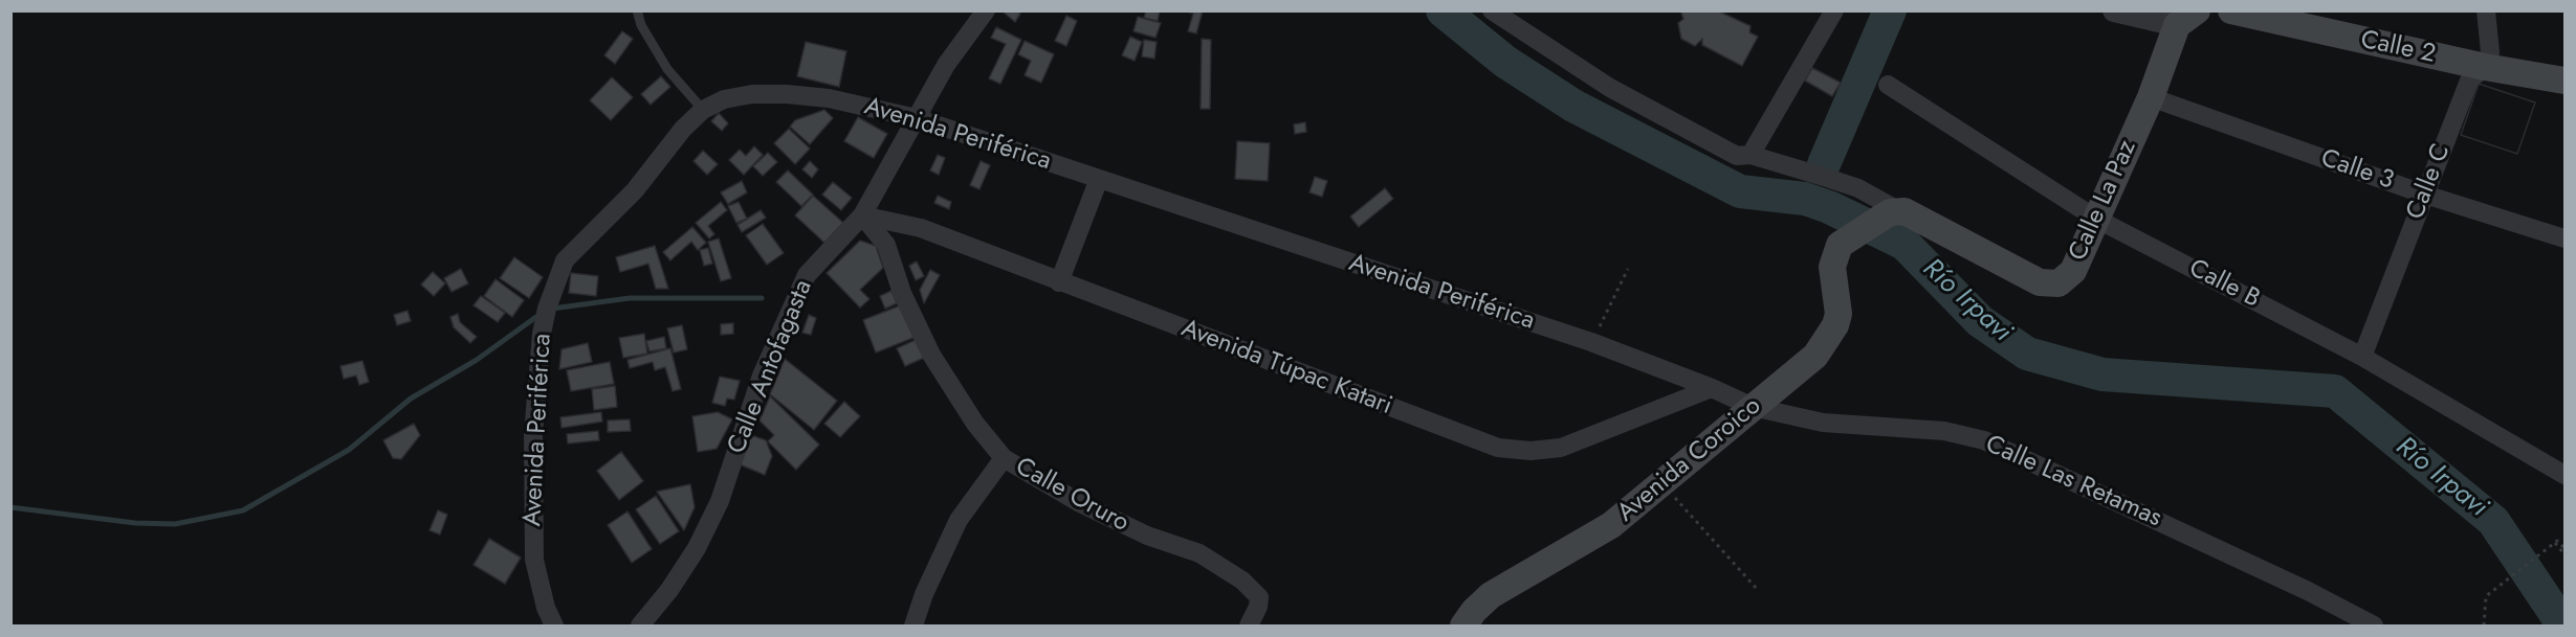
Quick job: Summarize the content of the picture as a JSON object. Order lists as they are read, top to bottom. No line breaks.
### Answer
{"streets":{"main road":["Calle 2","Calle La Paz","Avenida Coroico"],"street":["Avenida Periférica","Calle 3","Calle C","Calle B","Calle Antofagasta","Avenida Túpac Katari","Calle Las Retamas","Calle Oruro"]},"crossings":[["Calle 2","Calle C"],["Avenida Periférica","Calle Antofagasta"],["Avenida Periférica","Avenida Túpac Katari"],["Avenida Periférica","Avenida Coroico"],["Avenida Periférica","Calle Las Retamas"],["Calle 3","Calle C"],["Calle 3","Calle La Paz"],["Calle C","Calle B"],["Calle La Paz","Calle B"],["Calle La Paz","Avenida Coroico"],["Calle Antofagasta","Avenida Túpac Katari"],["Calle Antofagasta","Calle Oruro"],["Avenida Túpac Katari","Calle Oruro"],["Avenida Coroico","Calle Las Retamas"]],"water":["Río Irpavi"]}
